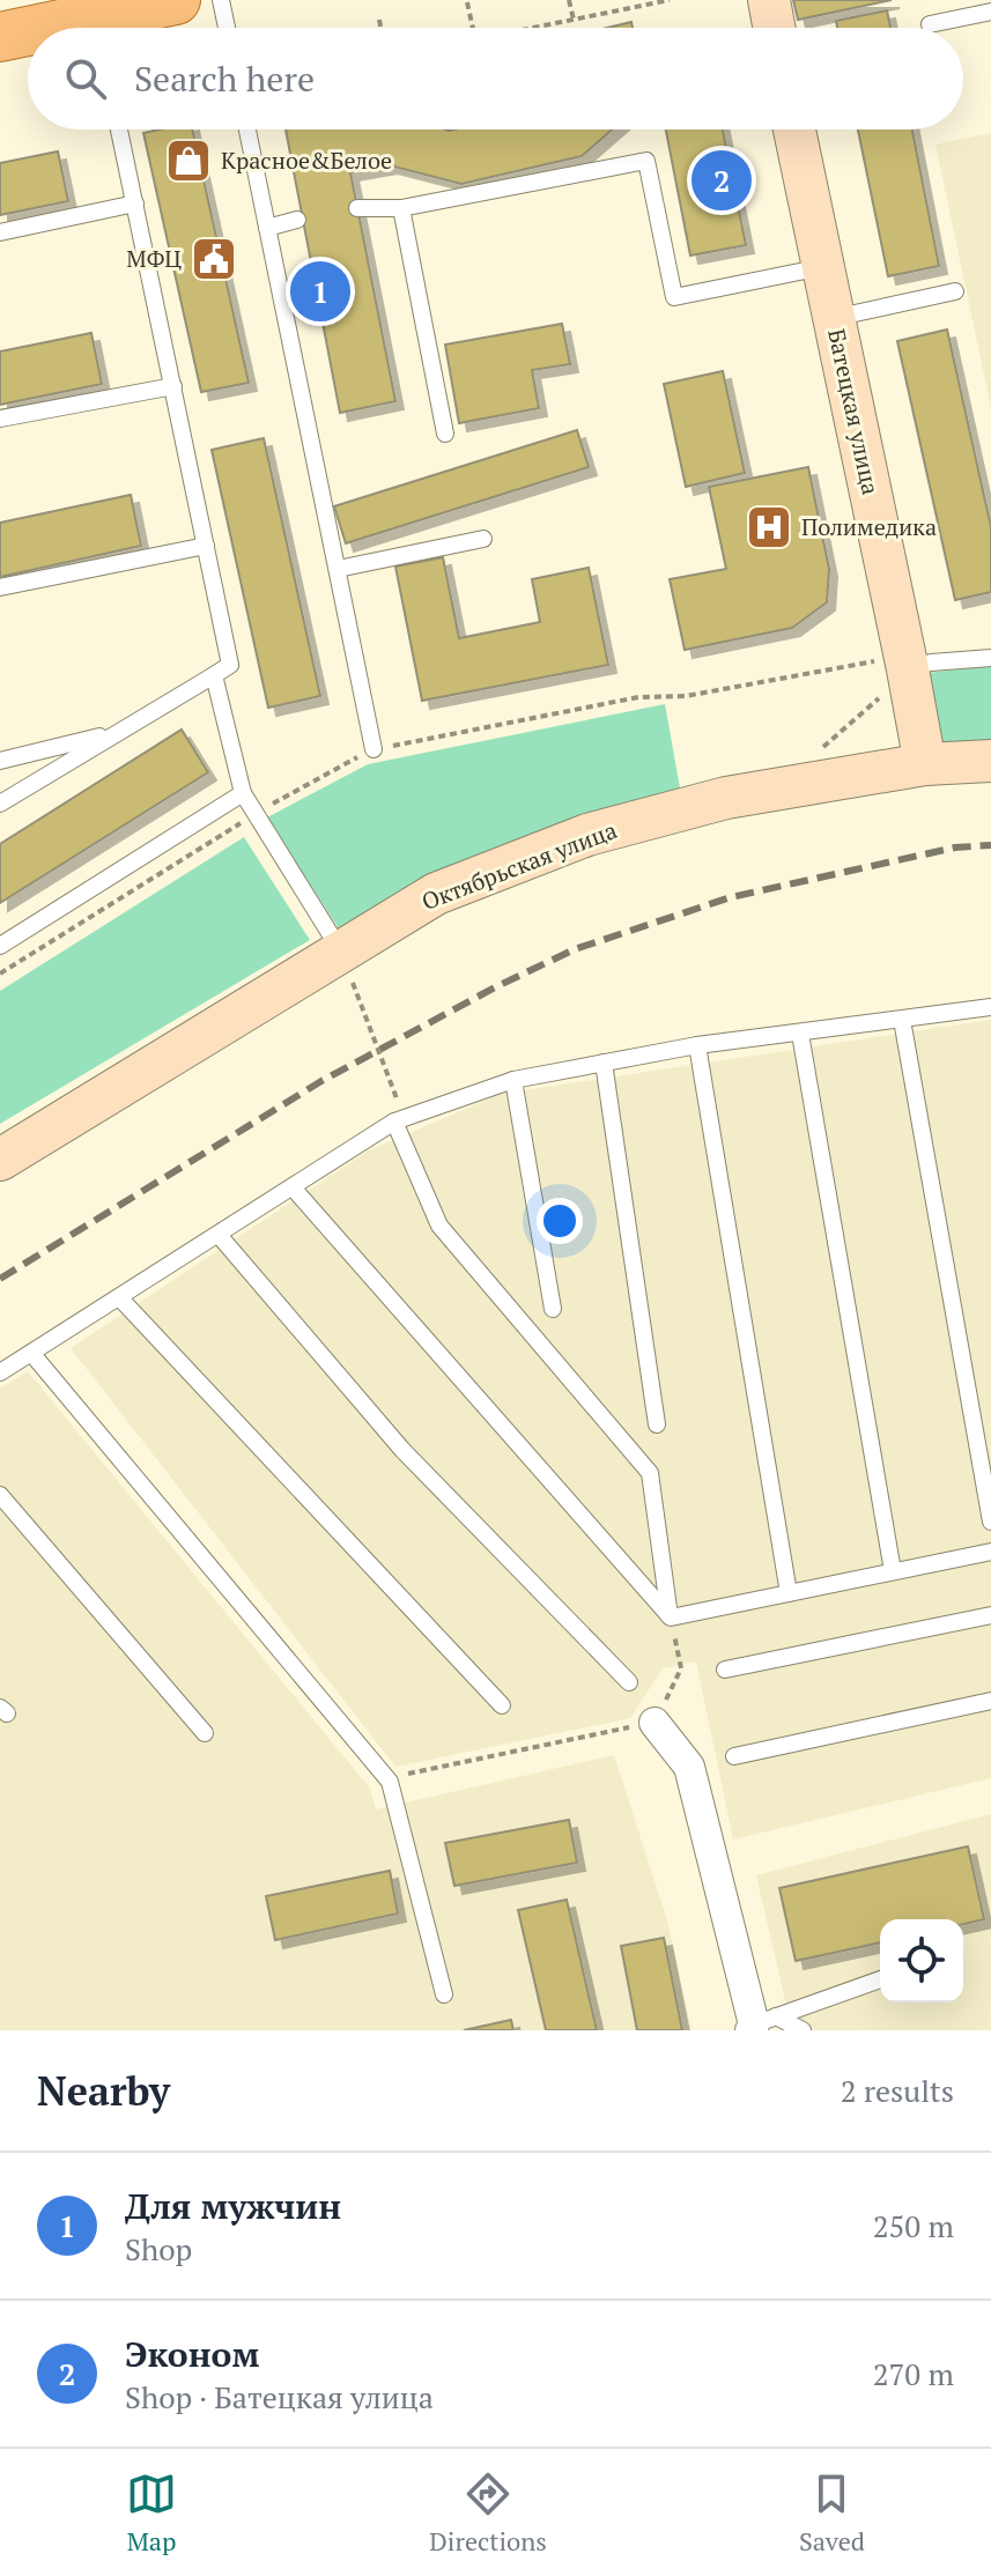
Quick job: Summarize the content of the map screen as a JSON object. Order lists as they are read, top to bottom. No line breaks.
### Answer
{"streets":{"main road":["Батецкая улица","Октябрьская улица"]},"crossings":[["Батецкая улица","Октябрьская улица"]],"places":{"shop":["Красное&Белое"],"public building":["МФЦ"],"hospital":["Полимедика"]},"page":{"search":"Search here","pins":["2","1"],"heading":["Nearby","2 results"],"list":[{"mark":"1","name":"Для мужчин","note":"Shop","value":"250 m"},{"mark":"2","name":"Эконом","note":"Shop · Батецкая улица","value":"270 m"}],"nav":["Map","Directions","Saved"]}}
